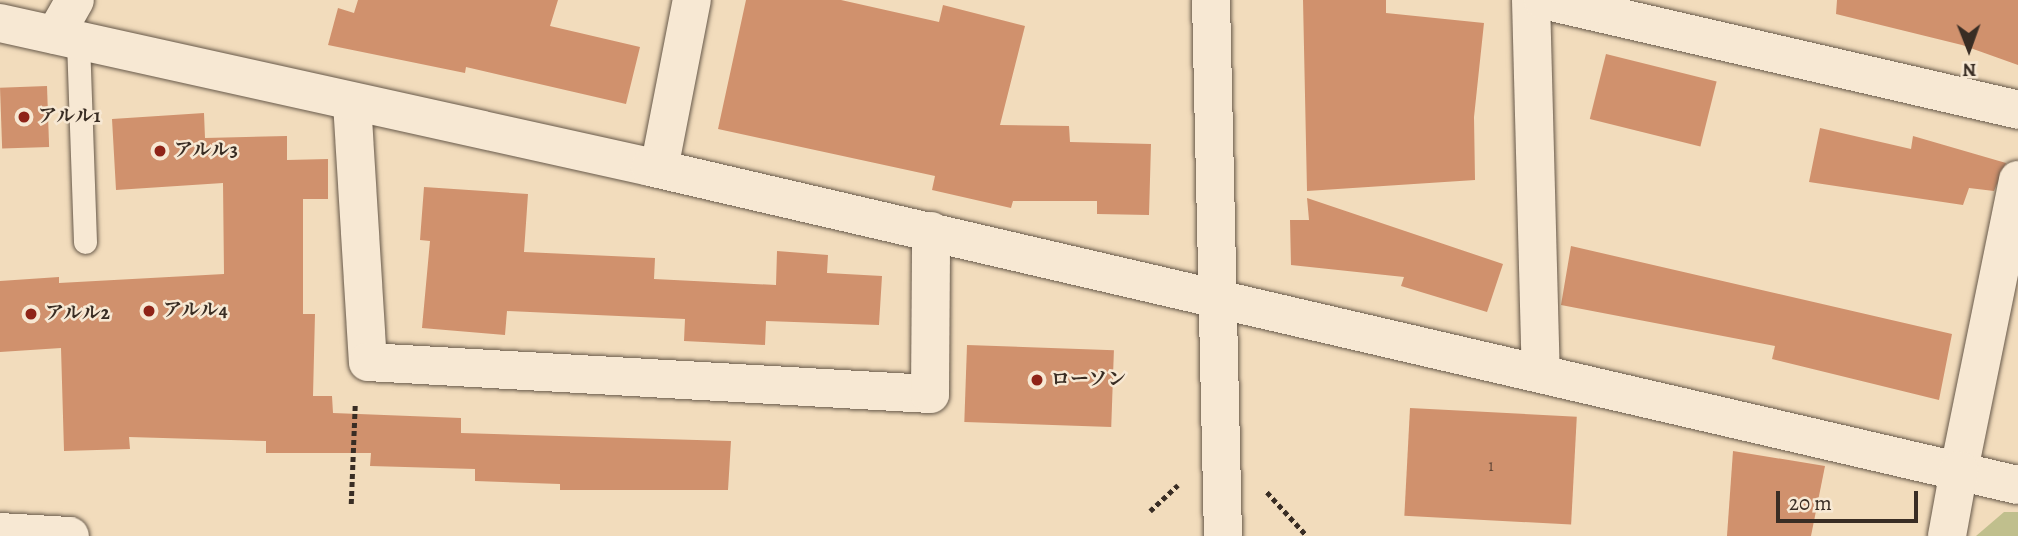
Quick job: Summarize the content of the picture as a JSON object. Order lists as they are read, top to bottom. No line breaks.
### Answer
{"places":["アルル1","アルル3","アルル4","アルル2","ローソン"],"house_numbers":["1"],"scale_bar":"20 m","north":"bottom"}
